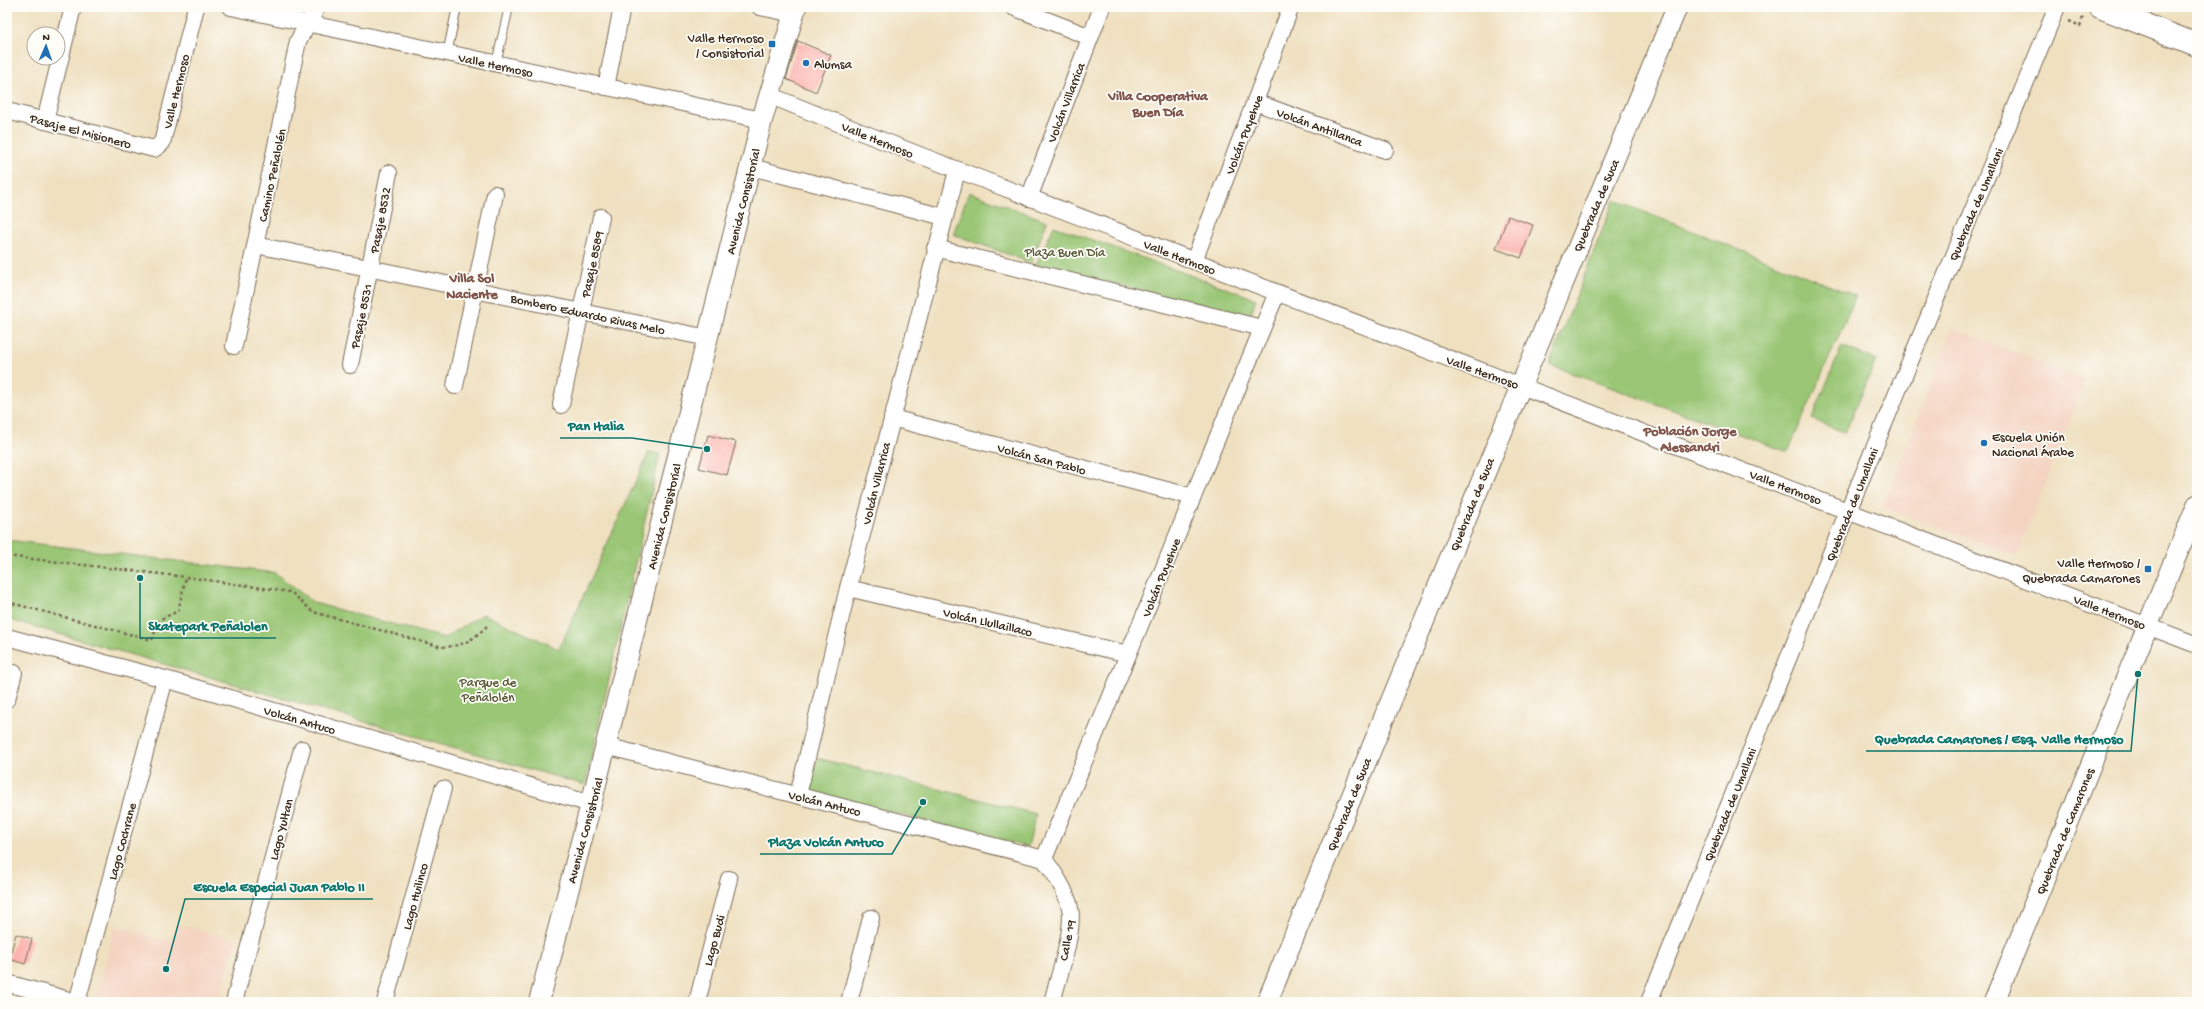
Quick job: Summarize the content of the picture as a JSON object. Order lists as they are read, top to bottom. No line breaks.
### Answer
{"streets":{"street":["Valle Hermoso","Volcán Villarrica","Volcán Antillanca","Pasaje El Misionero","Volcán Puyehue","Camino Peñalolén","Avenida Consistorial","Quebrada de Umallani","Quebrada de Suca","Pasaje 8532","Pasaje 8589","Bombero Eduardo Rivas Melo","Pasaje 8531","Volcán San Pablo","Volcán Llullaillaco","Volcán Antuco","Lago Yultan","Quebrada de Camarones","Lago Cochrane","Lago Huilinco","Lago Budi","Calle 19"]},"crossings":[["Valle Hermoso","Volcán Villarrica"],["Valle Hermoso","Pasaje El Misionero"],["Valle Hermoso","Volcán Puyehue"],["Valle Hermoso","Camino Peñalolén"],["Valle Hermoso","Avenida Consistorial"],["Valle Hermoso","Quebrada de Umallani"],["Valle Hermoso","Quebrada de Suca"],["Valle Hermoso","Quebrada de Camarones"],["Volcán Villarrica","Volcán San Pablo"],["Volcán Villarrica","Volcán Llullaillaco"],["Volcán Villarrica","Volcán Antuco"],["Volcán Antillanca","Volcán Puyehue"],["Volcán Puyehue","Volcán San Pablo"],["Volcán Puyehue","Volcán Llullaillaco"],["Volcán Puyehue","Volcán Antuco"],["Volcán Puyehue","Calle 19"],["Camino Peñalolén","Bombero Eduardo Rivas Melo"],["Avenida Consistorial","Bombero Eduardo Rivas Melo"],["Avenida Consistorial","Volcán Antuco"],["Pasaje 8532","Bombero Eduardo Rivas Melo"],["Pasaje 8532","Pasaje 8531"],["Pasaje 8589","Bombero Eduardo Rivas Melo"],["Bombero Eduardo Rivas Melo","Pasaje 8531"],["Volcán Antuco","Lago Cochrane"],["Volcán Antuco","Calle 19"]],"districts":["Villa Cooperativa Buen Día","Villa Sol Naciente","Población Jorge Alessandri"],"parks":["Plaza Buen Día","Parque de Peñalolén"],"places":{"transit":["Valle Hermoso / Consistorial","Valle Hermoso / Quebrada Camarones"],"other":["Alumsa","Escuela Unión Nacional Árabe","Pan Italia","Skatepark Peñalolen","Quebrada Camarones / Esq. Valle Hermoso","Plaza Volcán Antuco","Escuela Especial Juan Pablo II"]},"north":"top"}
